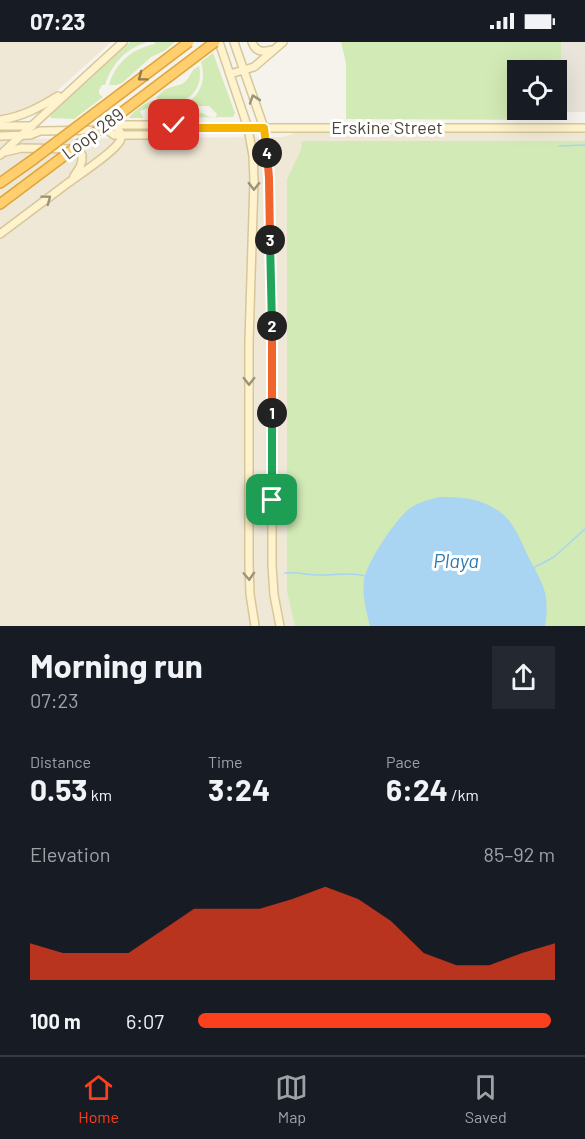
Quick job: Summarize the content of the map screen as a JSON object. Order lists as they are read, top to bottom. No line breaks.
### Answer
{"streets":{"highway":["Loop 289"],"main road":["Erskine Street"]},"water":["Playa"],"page":{"status":"07:23","pins":["4","3","2","1"],"heading":["Morning run","07:23"],"stats":[["Distance","0.53 km"],["Time","3:24"],["Pace","6:24 /km"]],"chart":["Elevation","85–92 m"],"list":[{"name":"100 m","note":"6:07"}],"tabs":["Home","Map","Saved"]}}
